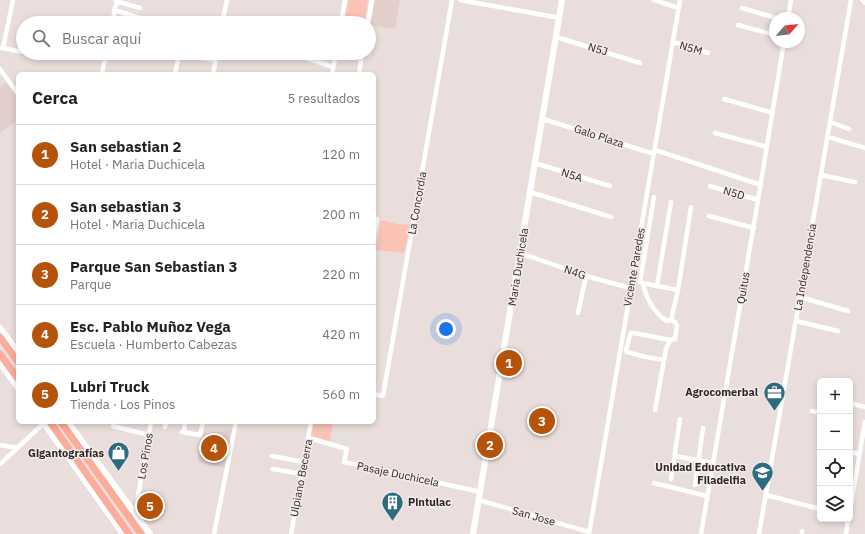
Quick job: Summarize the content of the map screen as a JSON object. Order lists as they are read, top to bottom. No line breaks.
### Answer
{"streets":{"main road":["Maria Duchicela"],"street":["N5M","N5J","Galo Plaza","N5A","N5D","La Concordia","Vicente Paredes","La Independencia","N4G","Quitus","Los Pinos","Pasaje Duchicela","Ulpiano Becerra","San Jose"]},"crossings":[["N5M","Vicente Paredes"],["N5J","Maria Duchicela"],["Galo Plaza","Maria Duchicela"],["Galo Plaza","Vicente Paredes"],["Galo Plaza","Quitus"],["N5A","Maria Duchicela"],["N5D","Quitus"],["Maria Duchicela","N4G"],["Maria Duchicela","Pasaje Duchicela"],["Maria Duchicela","San Jose"],["Vicente Paredes","N4G"],["Vicente Paredes","San Jose"],["Pasaje Duchicela","Ulpiano Becerra"]],"places":{"office":["Agrocomerbal"],"shop":["Gigantografías"],"school or university":["Unidad Educativa Filadelfia"],"building":["Pintulac"]},"north":"top right","page":{"search":"Buscar aquí","heading":["Cerca","5 resultados"],"list":[{"mark":"1","name":"San sebastian 2","note":"Hotel · Maria Duchicela","value":"120 m"},{"mark":"2","name":"San sebastian 3","note":"Hotel · Maria Duchicela","value":"200 m"},{"mark":"3","name":"Parque San Sebastian 3","note":"Parque","value":"220 m"},{"mark":"4","name":"Esc. Pablo Muñoz Vega","note":"Escuela · Humberto Cabezas","value":"420 m"},{"mark":"5","name":"Lubri Truck","note":"Tienda · Los Pinos","value":"560 m"}],"pins":["1","3","2","4","5"],"map_buttons":["+","−"]}}
